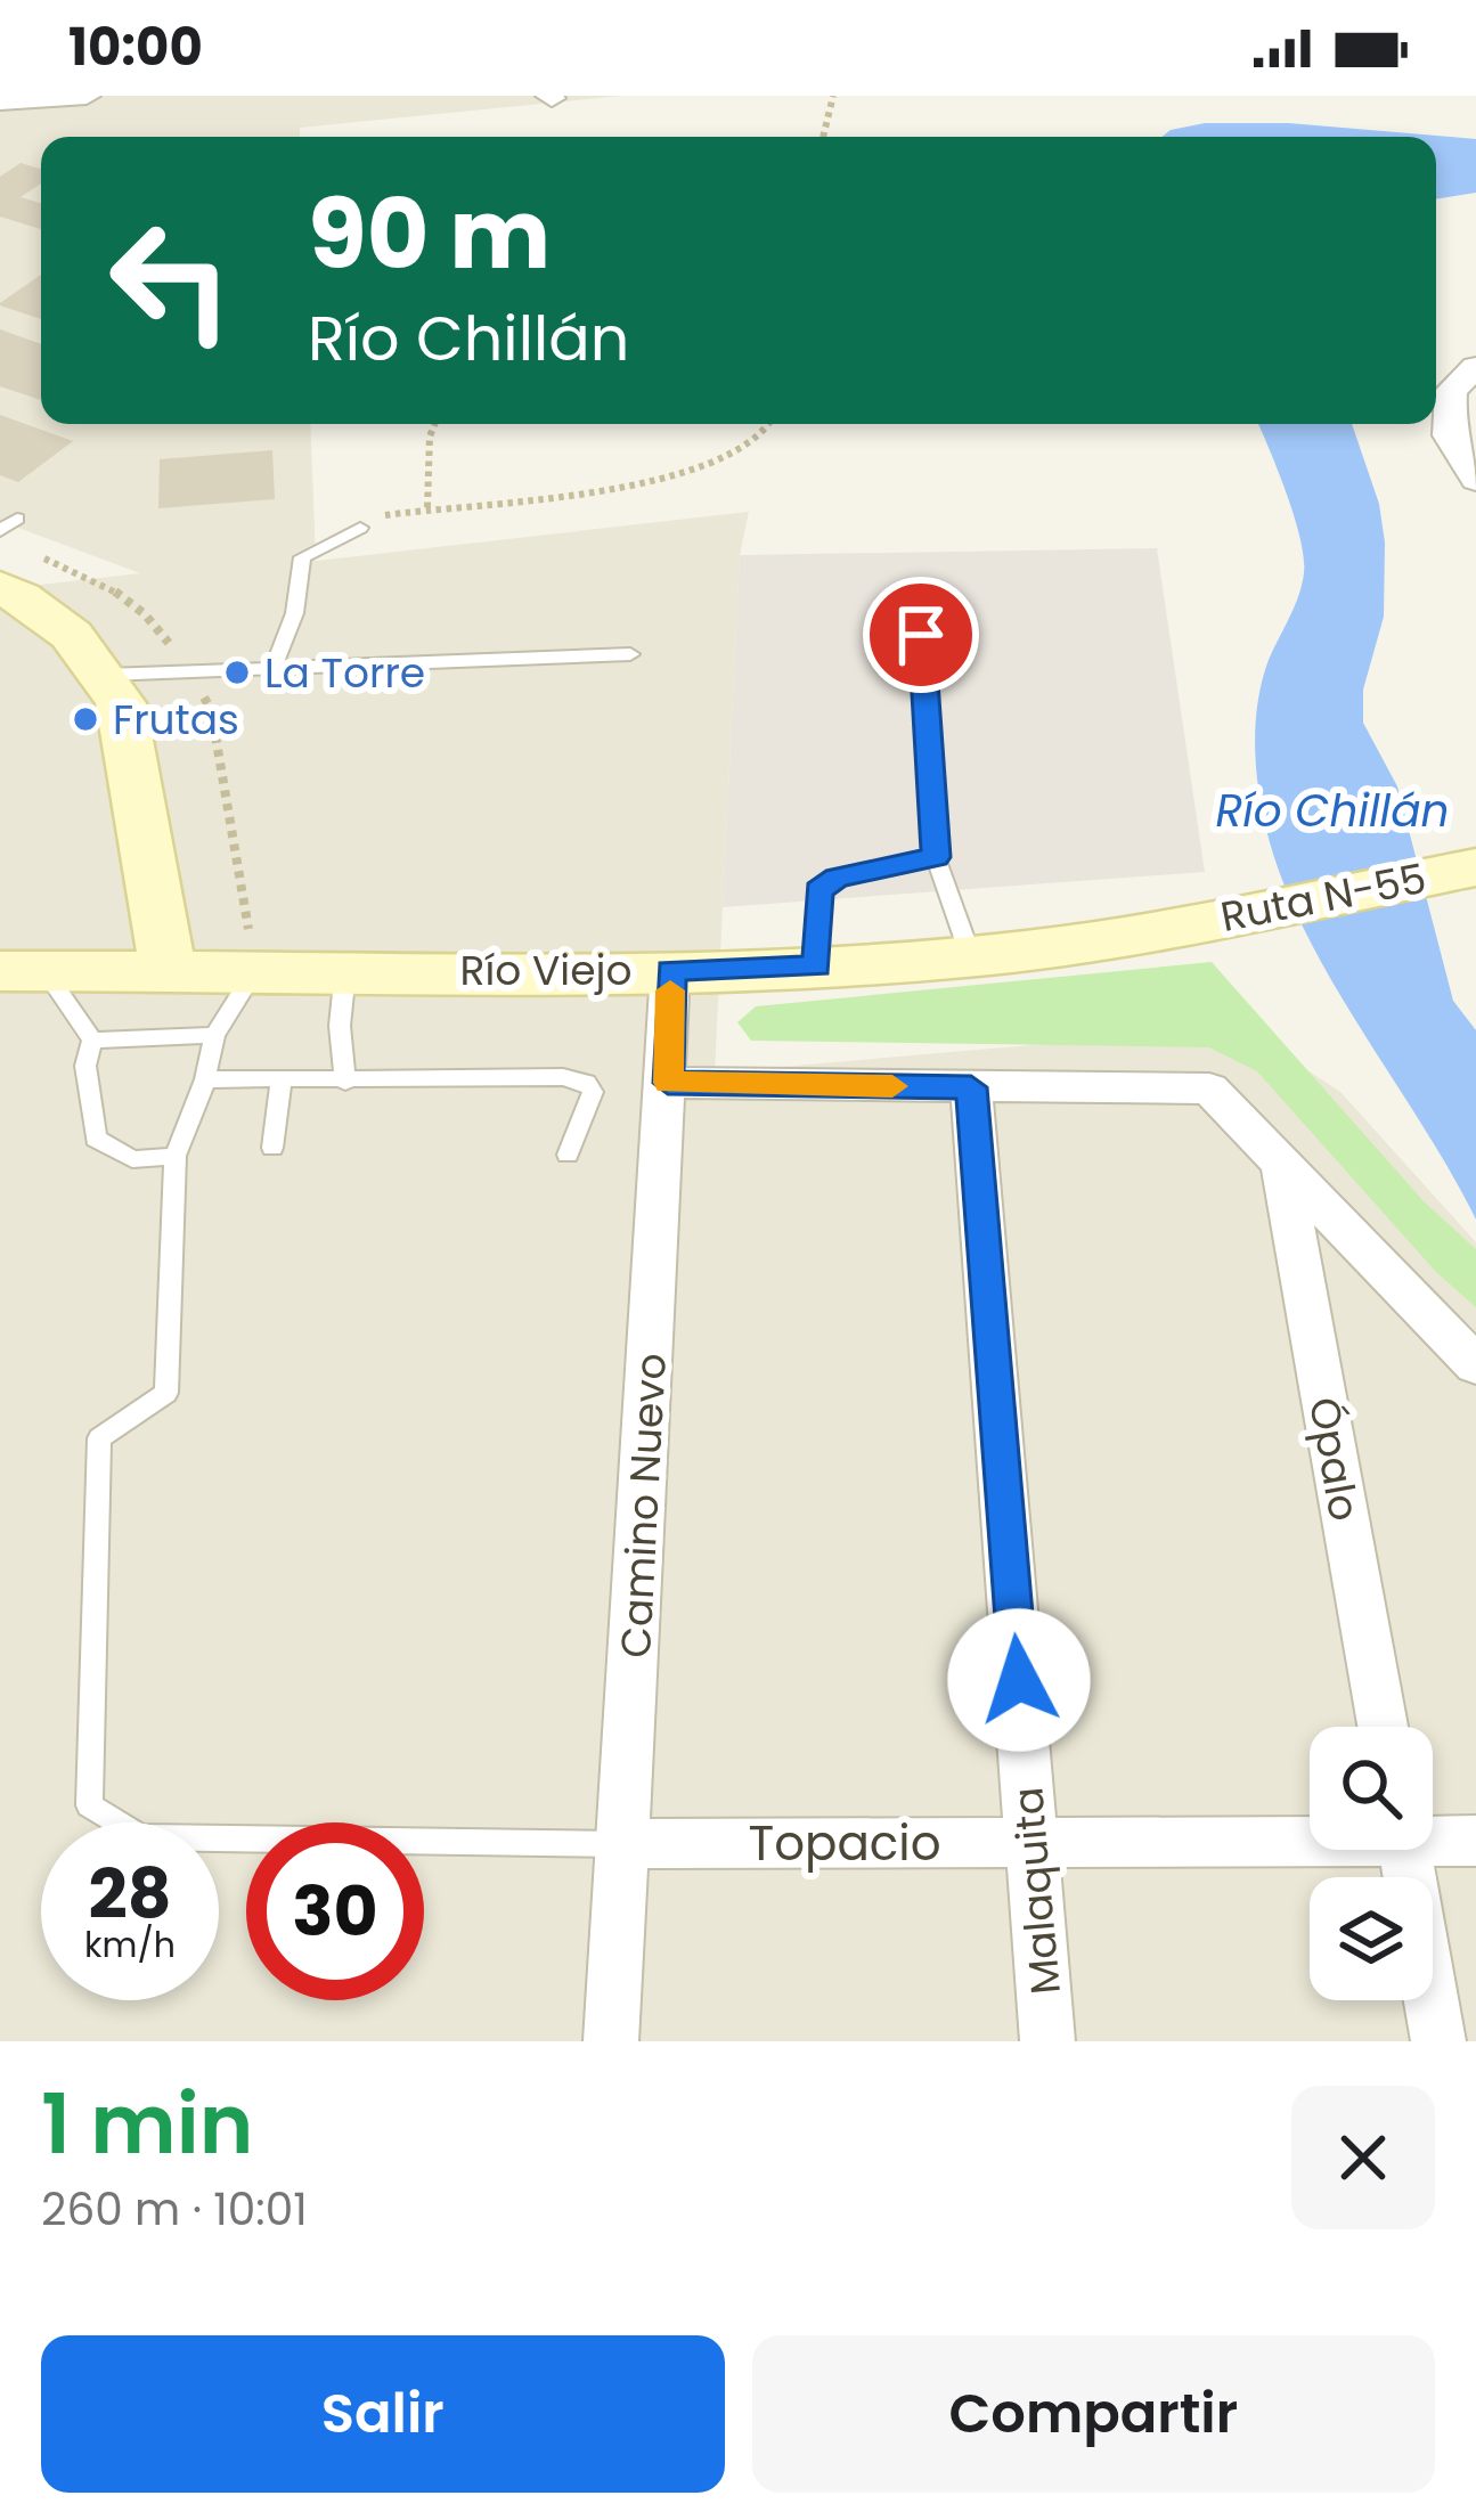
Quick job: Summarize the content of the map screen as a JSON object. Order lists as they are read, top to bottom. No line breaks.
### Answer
{"streets":{"main road":["Ruta N-55","Río Viejo"],"street":["Ópalo","Camino Nuevo","Topacio","Malaquita"]},"crossings":[["Ruta N-55","Río Viejo"],["Río Viejo","Camino Nuevo"],["Camino Nuevo","Topacio"],["Topacio","Malaquita"]],"water":["Río Chillán"],"places":["La Torre","Frutas"],"page":{"status":"10:00","turn":["90 m","Río Chillán"],"speed":"28 km/h","limit":"30","heading":["1 min","260 m · 10:01"],"buttons":["Salir","Compartir"]}}
